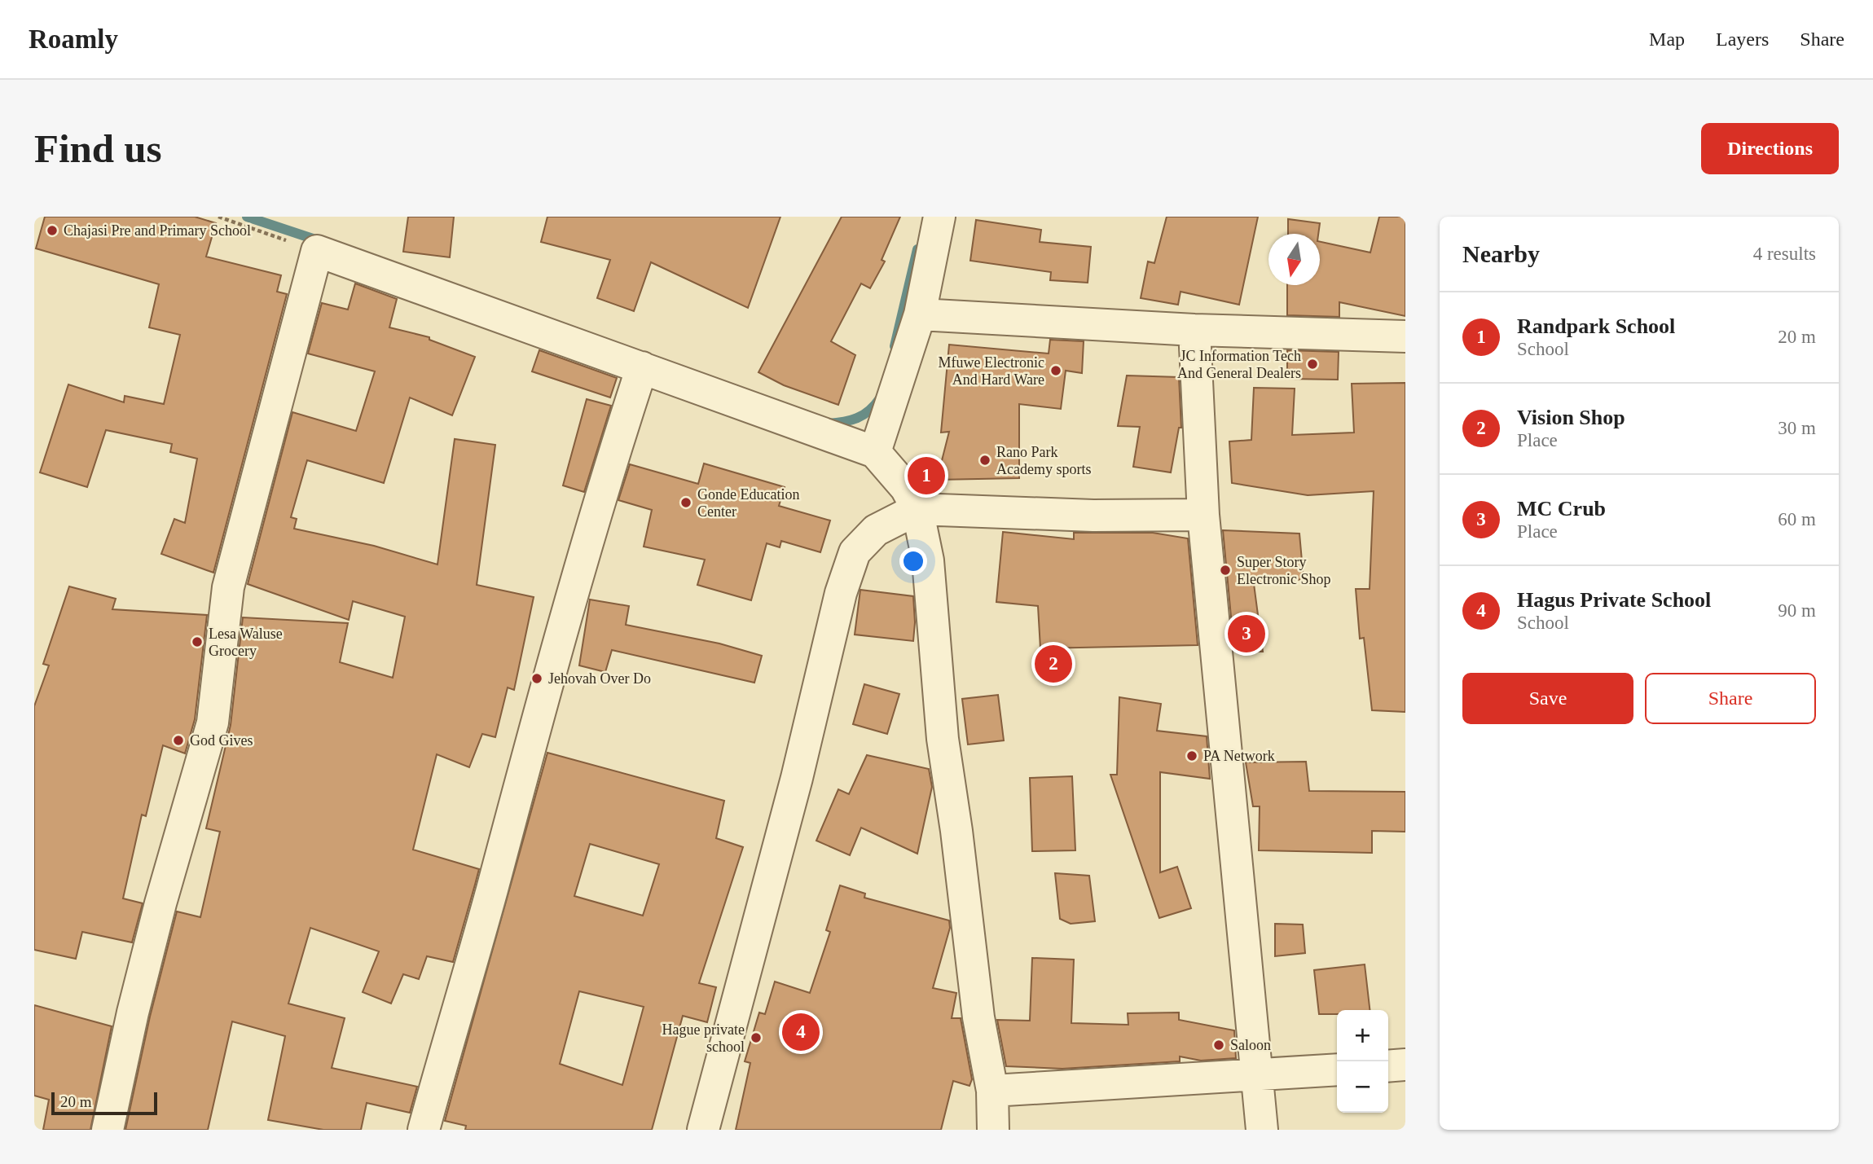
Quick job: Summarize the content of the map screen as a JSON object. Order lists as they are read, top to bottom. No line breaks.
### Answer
{"places":["Chajasi Pre and Primary School","JC Information Tech And General Dealers","Mfuwe Electronic And Hard Ware","Rano Park Academy sports","Gonde Education Center","Super Story Electronic Shop","Lesa Waluse Grocery","Jehovah Over Do","God Gives","PA Network","Hague private school","Saloon"],"scale_bar":"20 m","north":"bottom","page":{"header":"Roamly","nav":["Map","Layers","Share"],"buttons":["Directions",["Save","Share"]],"title":"Find us","heading":["Nearby","4 results"],"list":[{"mark":"1","name":"Randpark School","note":"School","value":"20 m"},{"mark":"2","name":"Vision Shop","note":"Place","value":"30 m"},{"mark":"3","name":"MC Crub","note":"Place","value":"60 m"},{"mark":"4","name":"Hagus Private School","note":"School","value":"90 m"}],"pins":["1","3","2","4"],"map_buttons":["+","−"],"scale":"20 m"}}
